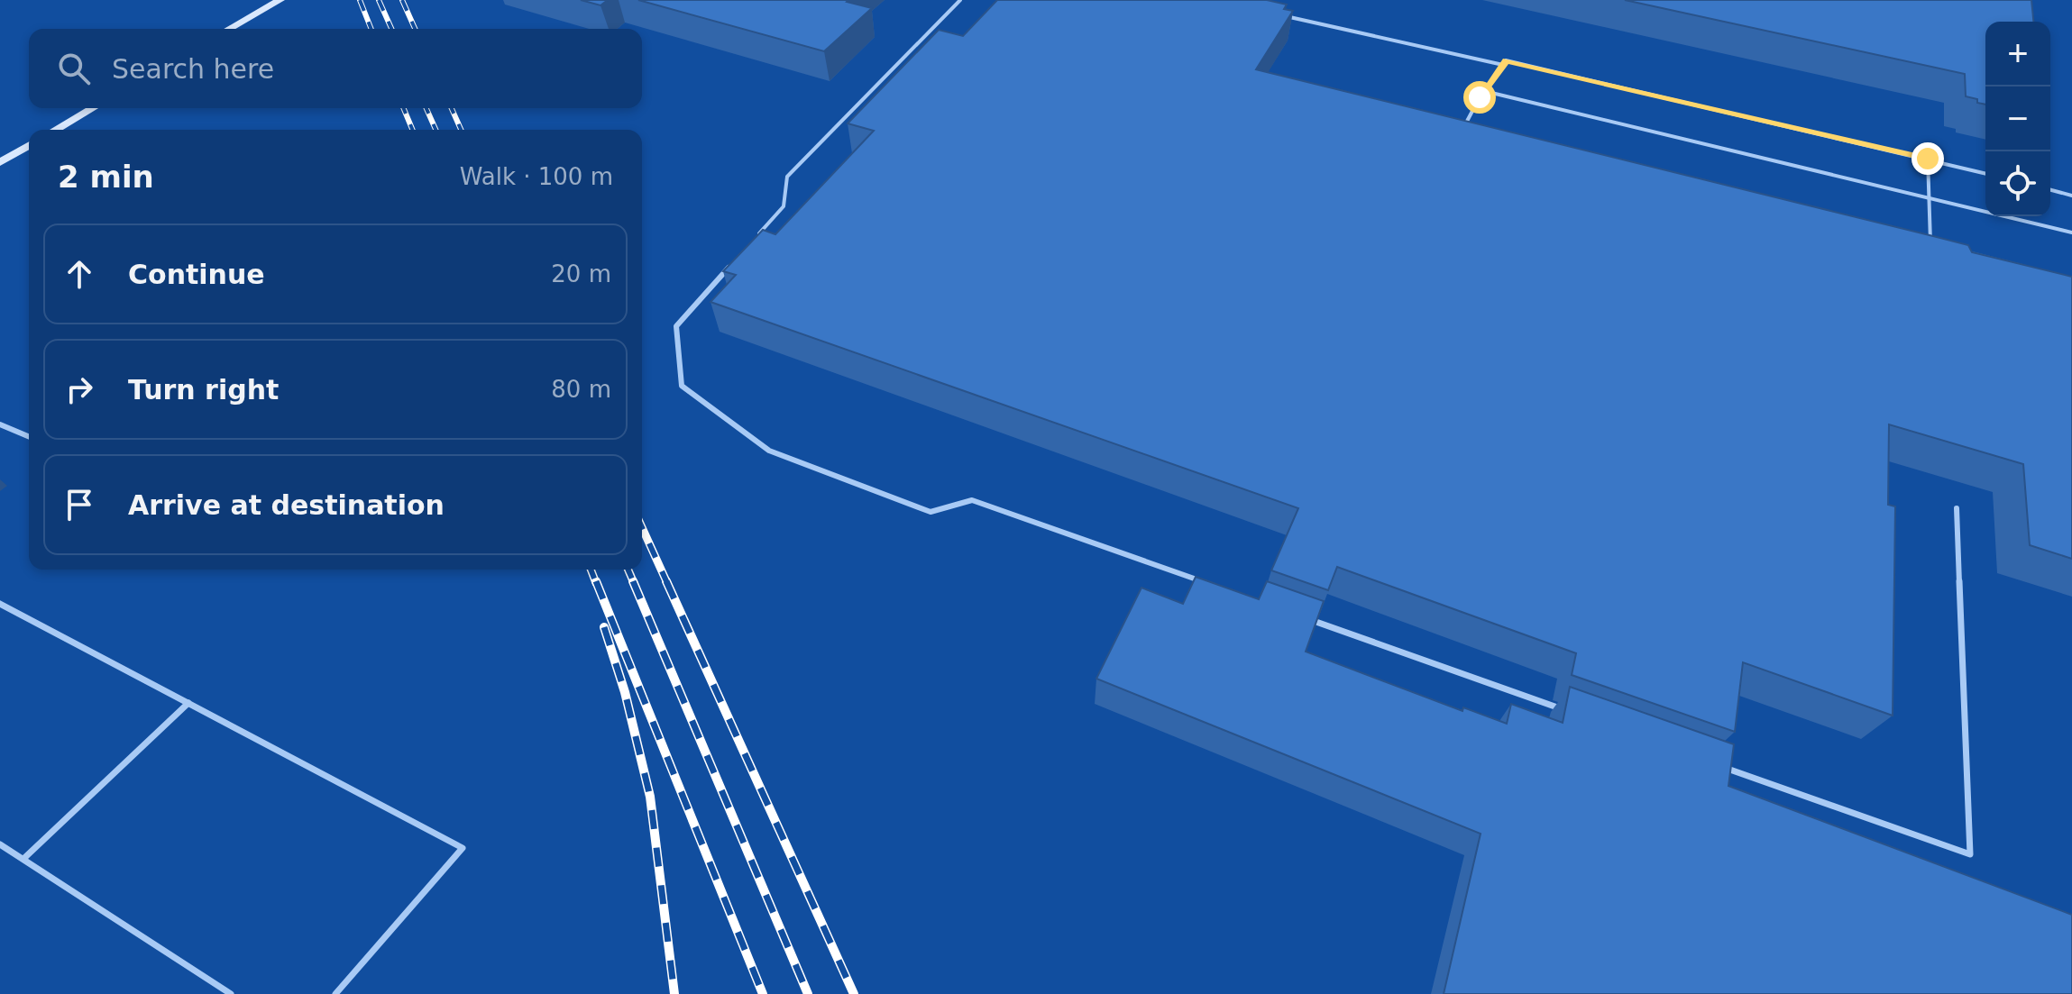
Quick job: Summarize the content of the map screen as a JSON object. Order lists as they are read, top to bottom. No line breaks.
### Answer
{"page":{"map_buttons":["+","−"],"search":"Search here","heading":["2 min","Walk · 100 m"],"list":[["Continue","20 m"],["Turn right","80 m"],"Arrive at destination"]}}
